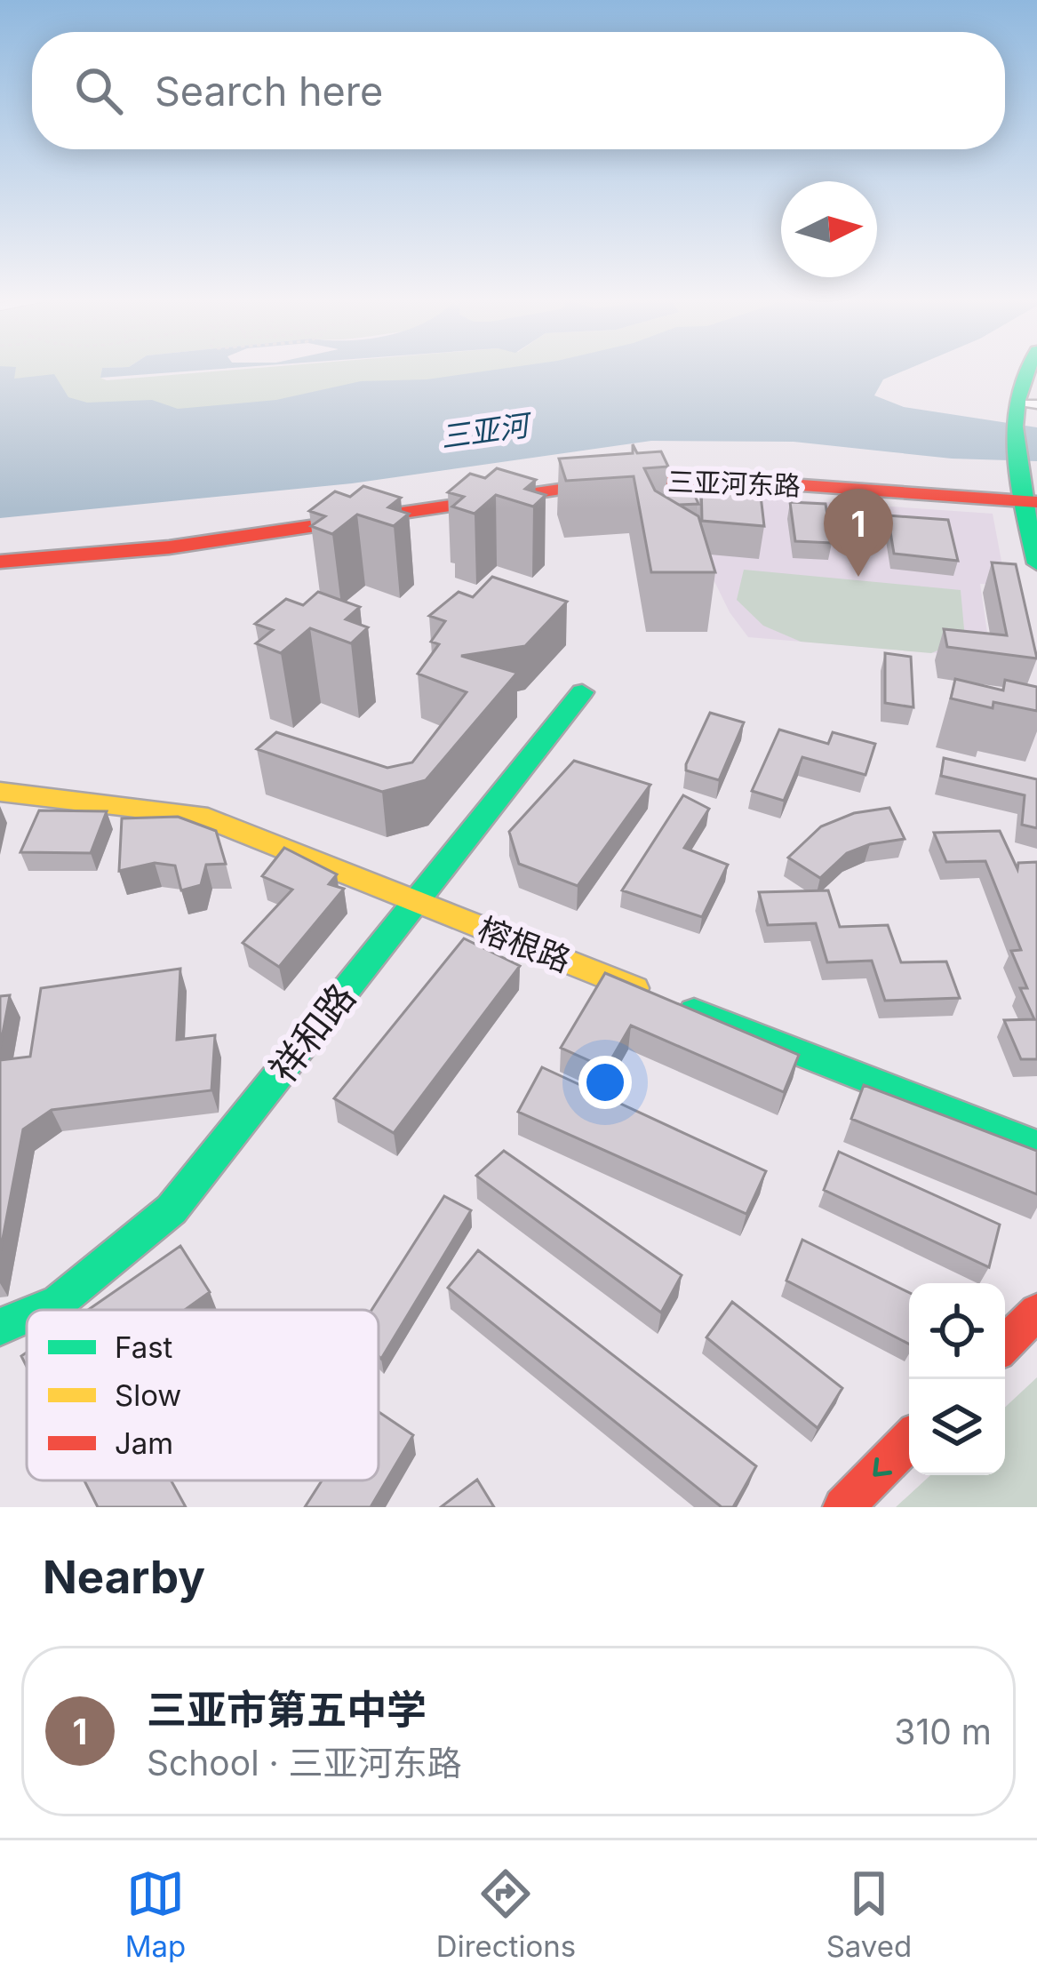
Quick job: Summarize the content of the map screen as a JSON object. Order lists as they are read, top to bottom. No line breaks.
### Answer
{"streets":{"street":["三亚河东路","榕根路","祥和路"]},"crossings":[["榕根路","祥和路"]],"water":["三亚河"],"legend":["Fast","Slow","Jam"],"north":"right","page":{"search":"Search here","pins":"1","heading":"Nearby","list":[{"mark":"1","name":"三亚市第五中学","note":"School · 三亚河东路","value":"310 m"}],"nav":["Map","Directions","Saved"]}}
